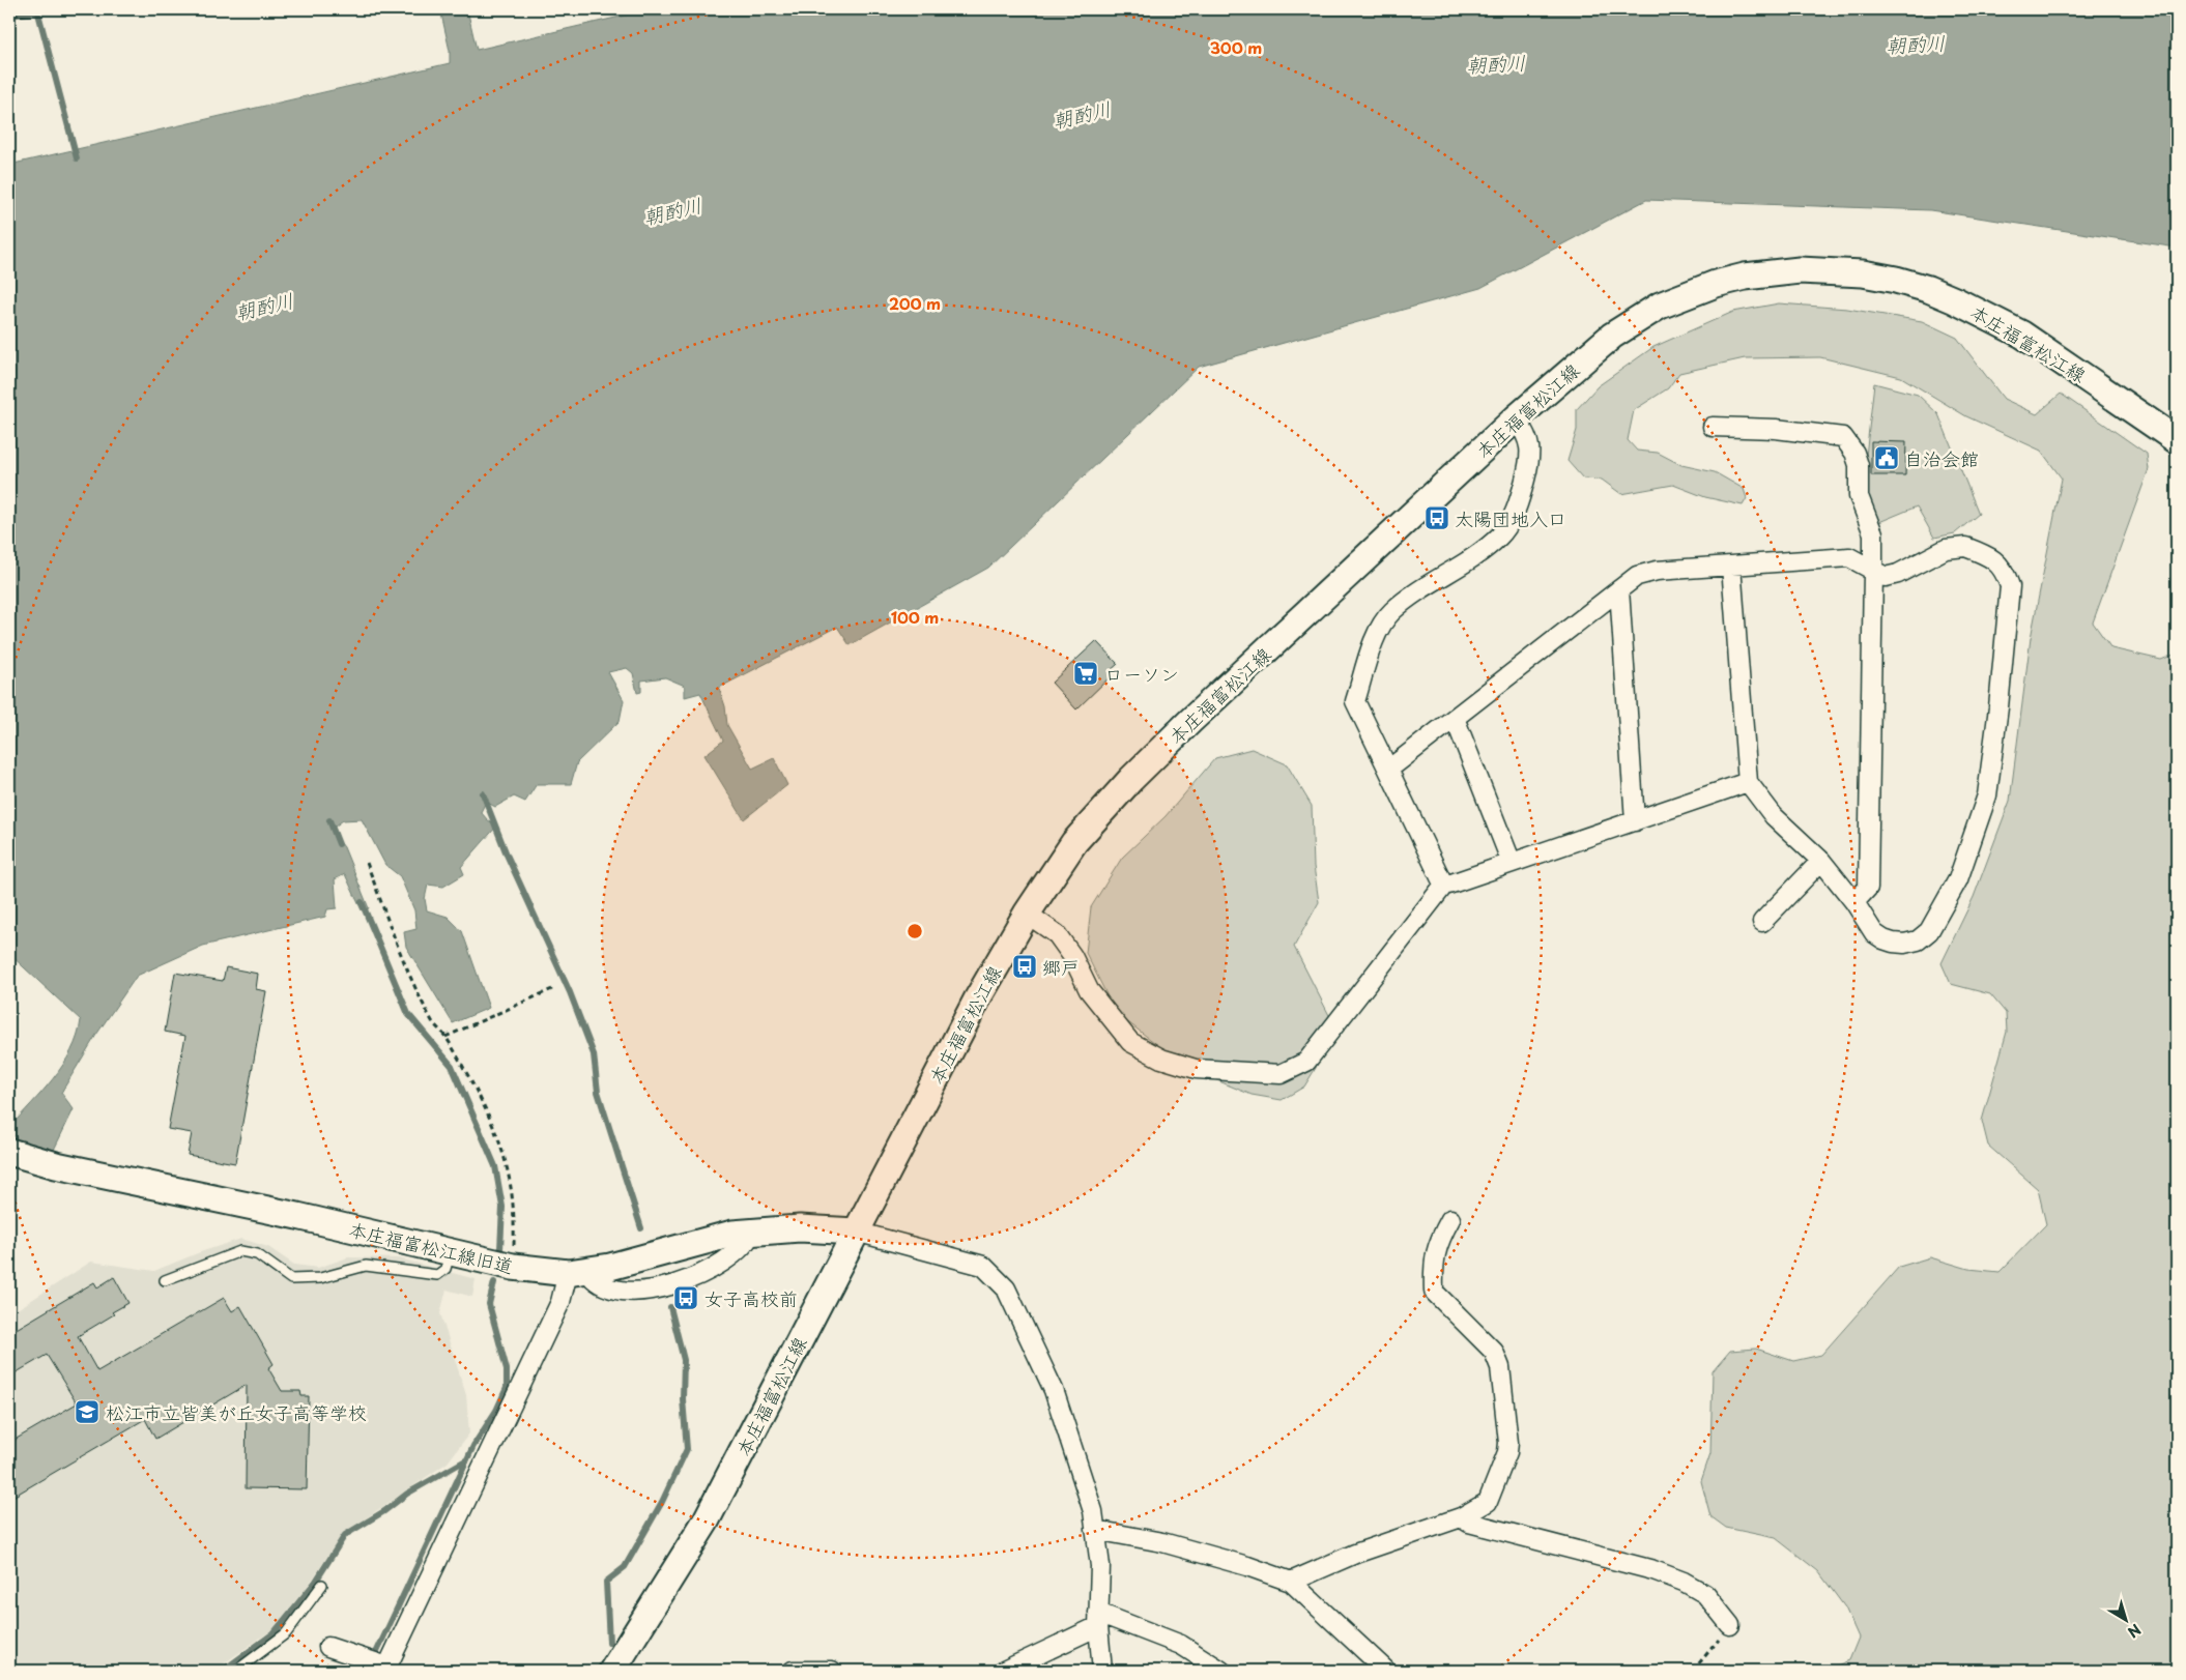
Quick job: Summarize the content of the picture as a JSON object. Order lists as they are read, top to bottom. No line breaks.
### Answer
{"streets":{"main road":["本庄福富松江線","本庄福富松江線旧道"]},"crossings":[["本庄福富松江線","本庄福富松江線旧道"]],"water":["朝酌川"],"places":{"public building":["自治会館"],"bus stop":["太陽団地入口","郷戸","女子高校前"],"supermarket":["ローソン"],"school or university":["松江市立皆美が丘女子高等学校"]},"north":"bottom right","rings":["300 m","200 m","100 m"]}
